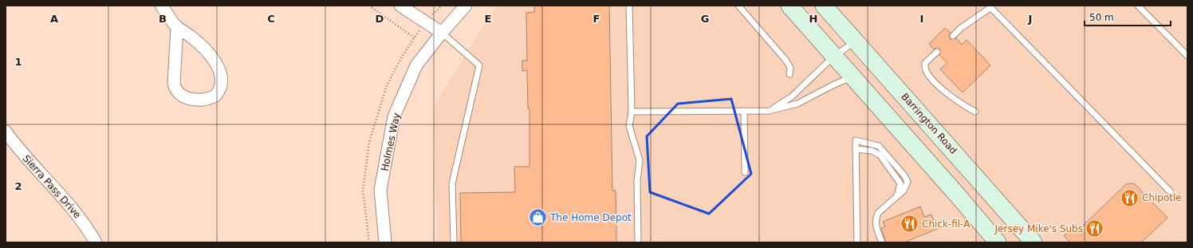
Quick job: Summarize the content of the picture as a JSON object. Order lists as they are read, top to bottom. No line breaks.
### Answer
{"streets":{"main road":["Barrington Road"],"street":["Holmes Way","Sierra Pass Drive"]},"places":{"restaurant":["Chipotle","Chick-fil-A","Jersey Mike's Subs"],"shop":["The Home Depot"]},"scale_bar":"50 m","grid":{"columns":["A","B","C","D","E","F","G","H","I","J"],"rows":["1","2"]}}
